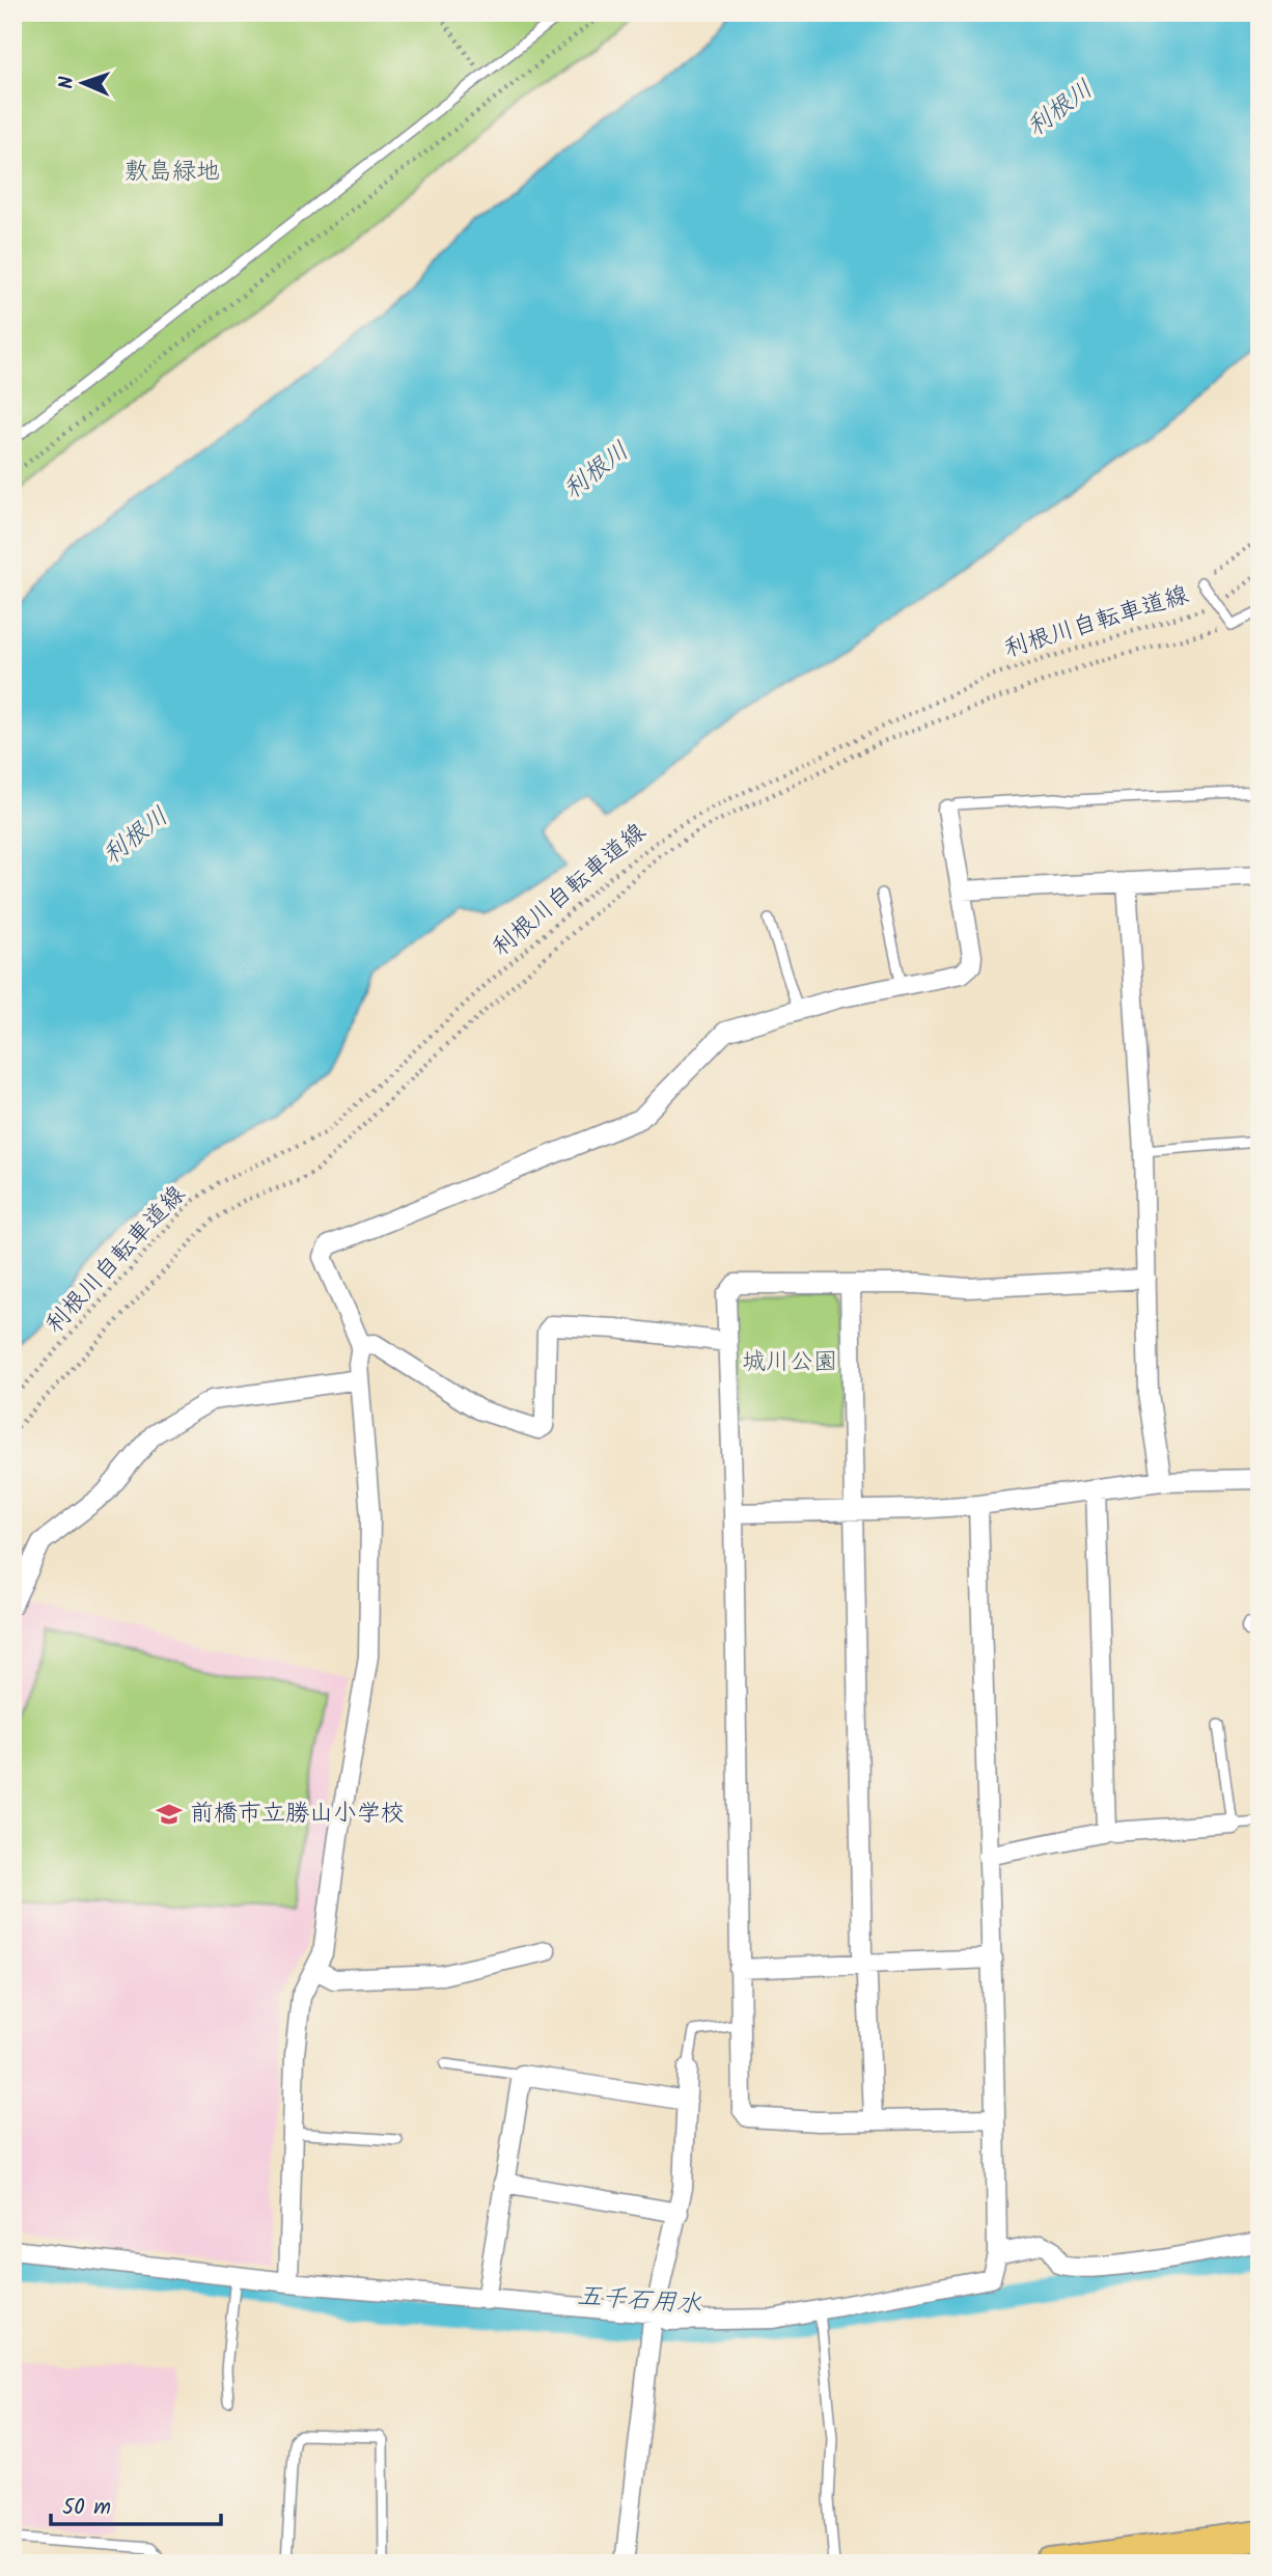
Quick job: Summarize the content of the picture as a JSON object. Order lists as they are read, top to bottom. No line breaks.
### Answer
{"streets":{"path":["利根川自転車道線"]},"water":["利根川","五千石用水"],"parks":["敷島緑地","城川公園"],"places":{"school or university":["前橋市立勝山小学校"]},"scale_bar":"50 m","north":"left"}
